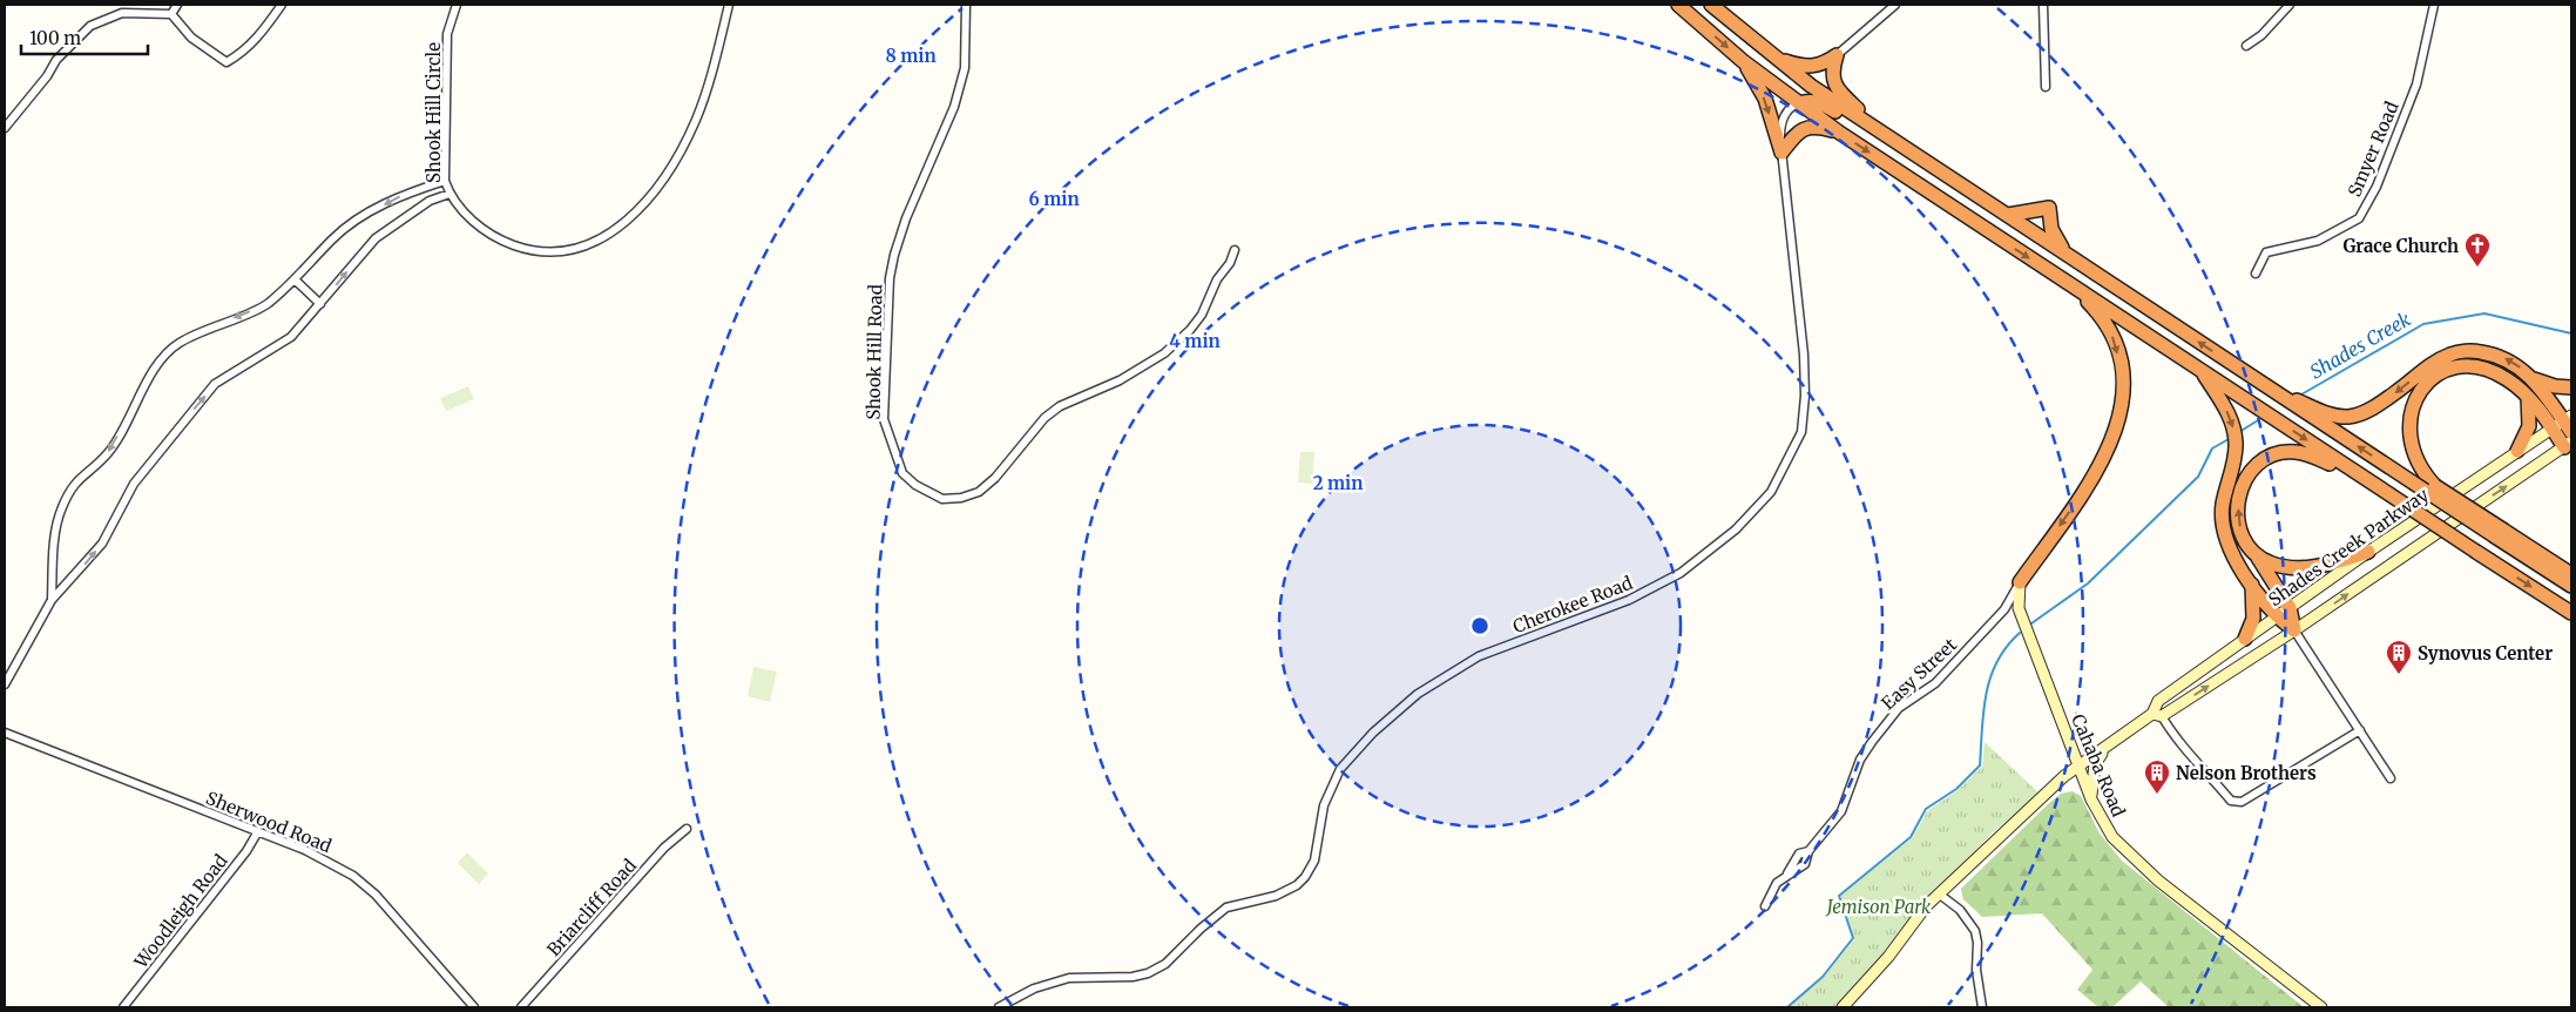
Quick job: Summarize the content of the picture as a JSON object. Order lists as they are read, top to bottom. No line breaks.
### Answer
{"streets":{"main road":["Shades Creek Parkway","Cahaba Road"],"street":["Shook Hill Circle","Smyer Road","Shook Hill Road","Cherokee Road","Easy Street","Sherwood Road","Briarcliff Road","Woodleigh Road"]},"crossings":[["Shades Creek Parkway","Cahaba Road"],["Easy Street","Cahaba Road"],["Sherwood Road","Woodleigh Road"]],"water":["Shades Creek"],"parks":["Jemison Park"],"places":{"church":["Grace Church"],"building":["Synovus Center","Nelson Brothers"]},"scale_bar":"100 m","rings":["8 min","6 min","4 min","2 min"]}
